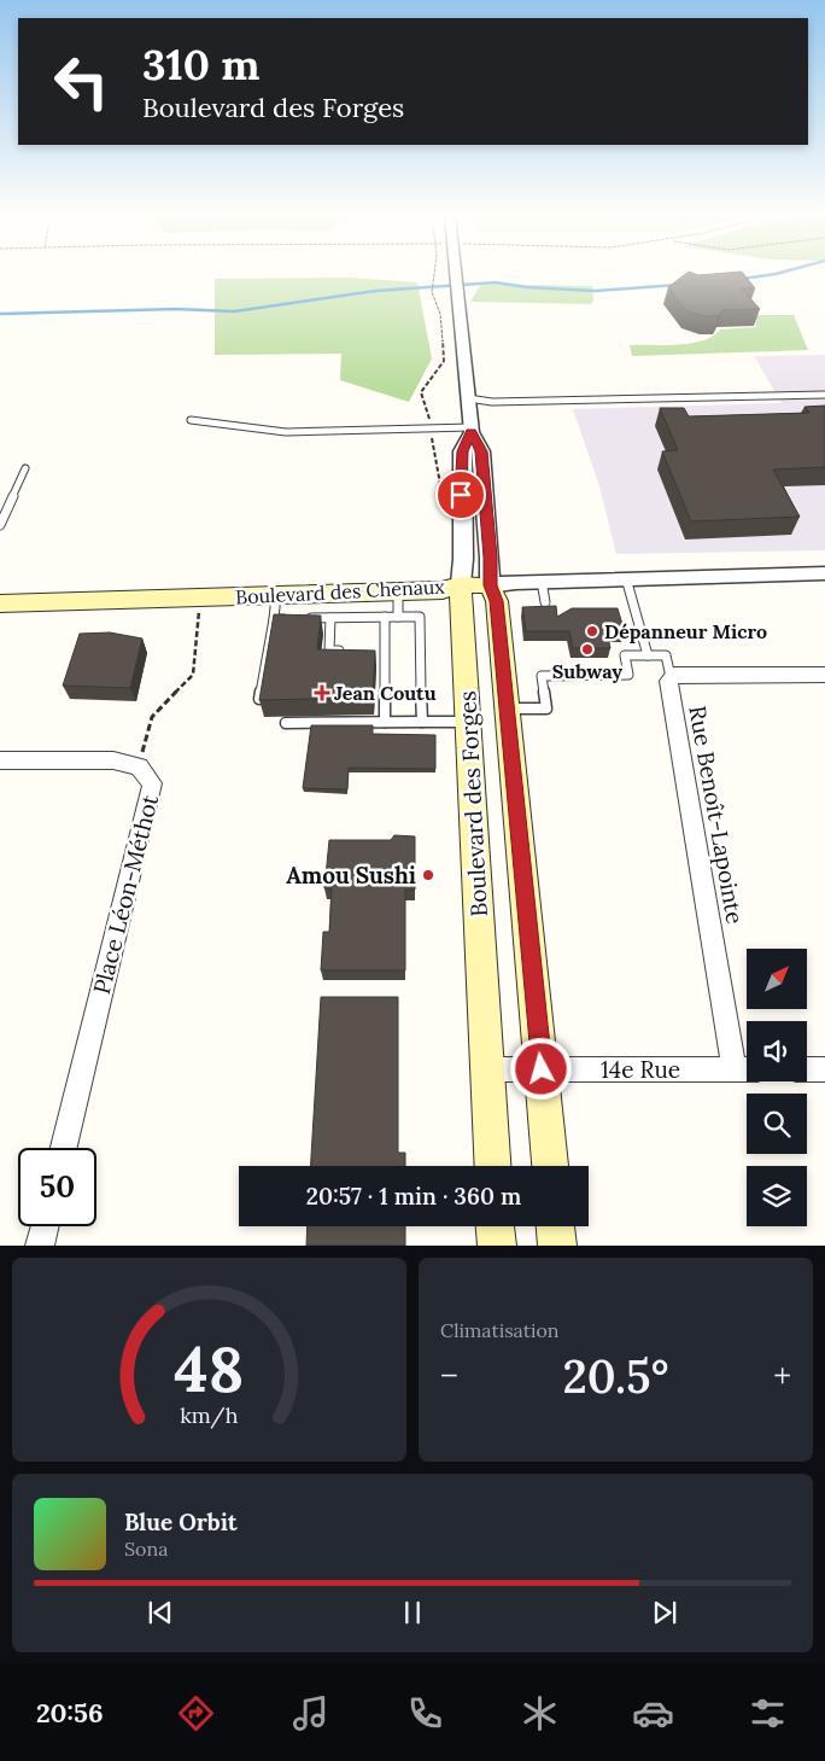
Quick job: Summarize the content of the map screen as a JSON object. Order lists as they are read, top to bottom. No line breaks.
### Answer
{"streets":{"main road":["Boulevard des Chenaux","Boulevard des Forges"],"street":["Rue Benoît-Lapointe","Place Léon-Méthot","14e Rue"]},"crossings":[["Boulevard des Chenaux","Boulevard des Forges"],["Boulevard des Forges","14e Rue"],["Rue Benoît-Lapointe","14e Rue"]],"places":{"other":["Dépanneur Micro","Subway","Amou Sushi"],"health":["Jean Coutu"]},"north":"top right","page":{"turn":["310 m","Boulevard des Forges"],"limit":"50","trip":"20:57 · 1 min · 360 m","tile":"Climatisation","heat":["−","20.5°","+"],"song":["Blue Orbit","Sona"],"tabs":"20:56","gauge":["48","km/h"]}}
